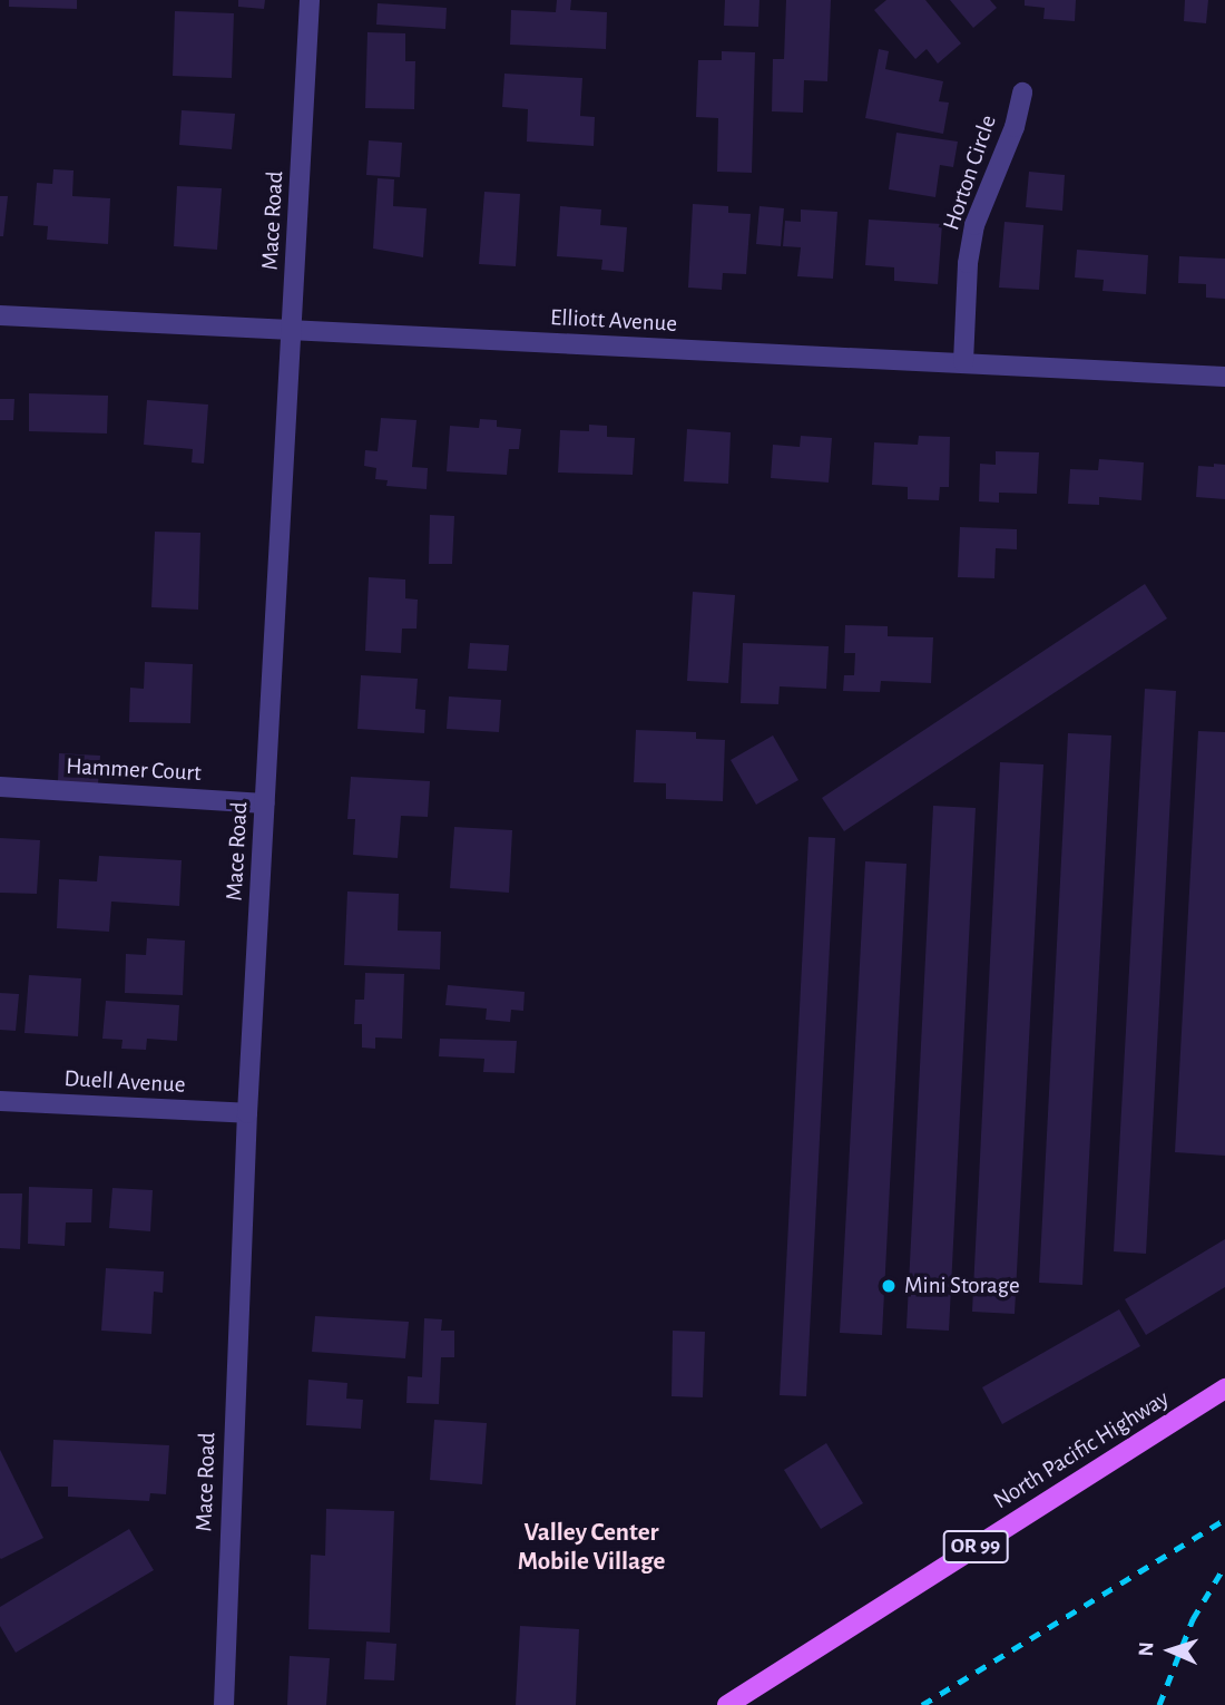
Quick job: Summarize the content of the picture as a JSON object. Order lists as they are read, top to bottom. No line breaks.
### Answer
{"streets":{"main road":["North Pacific Highway","OR 99"],"street":["Horton Circle","Mace Road","Elliott Avenue","Hammer Court","Duell Avenue"]},"crossings":[["Horton Circle","Elliott Avenue"],["Mace Road","Elliott Avenue"],["Mace Road","Hammer Court"],["Mace Road","Duell Avenue"]],"districts":["Valley Center Mobile Village"],"places":["Mini Storage"],"north":"left"}
